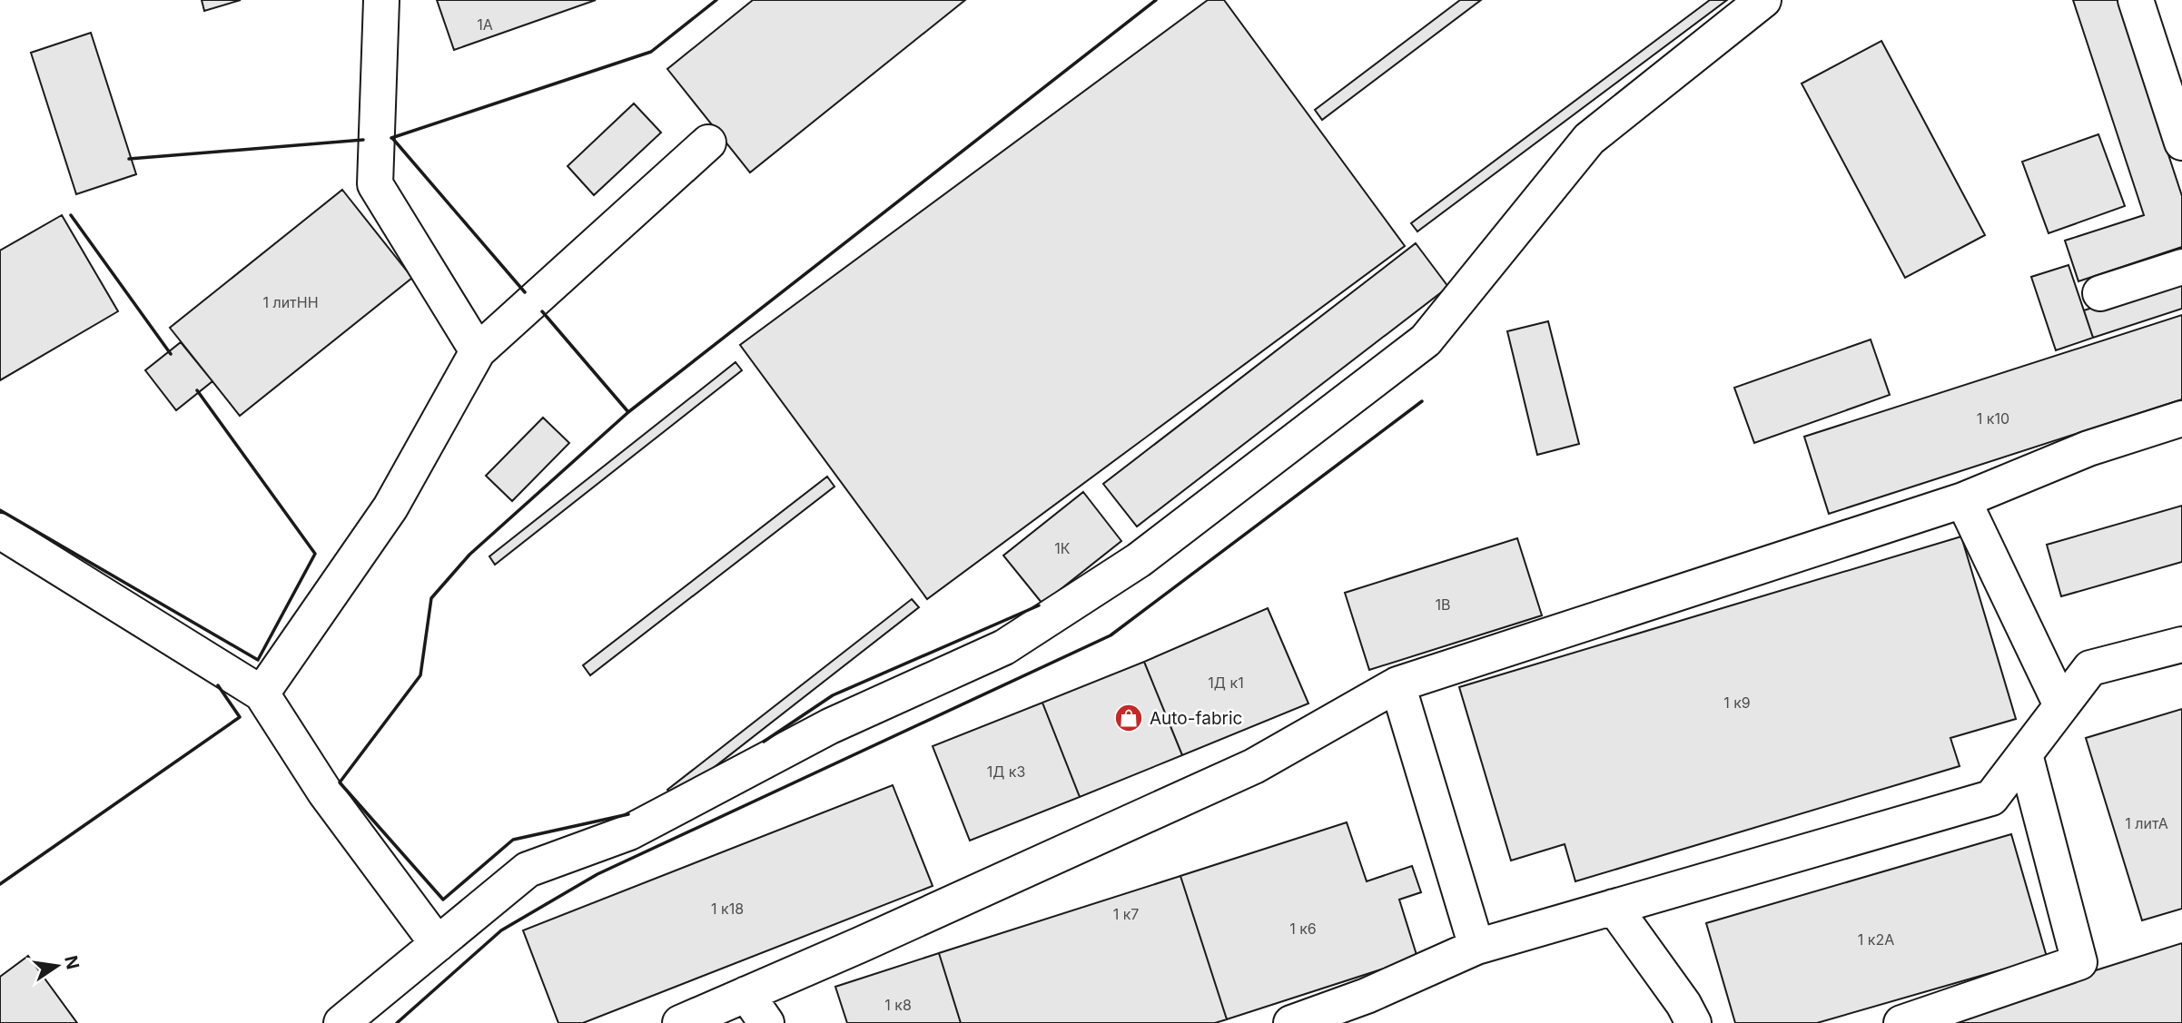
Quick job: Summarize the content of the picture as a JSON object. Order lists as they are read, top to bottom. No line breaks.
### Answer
{"places":{"shop":["Auto-fabric"]},"house_numbers":["1А","1 литНН","1 к10","1К","1В","1Д к1","1 к9","1Д к3","1 литА","1 к18","1 к7","1 к6","1 к2А","1 к8"],"north":"right"}
